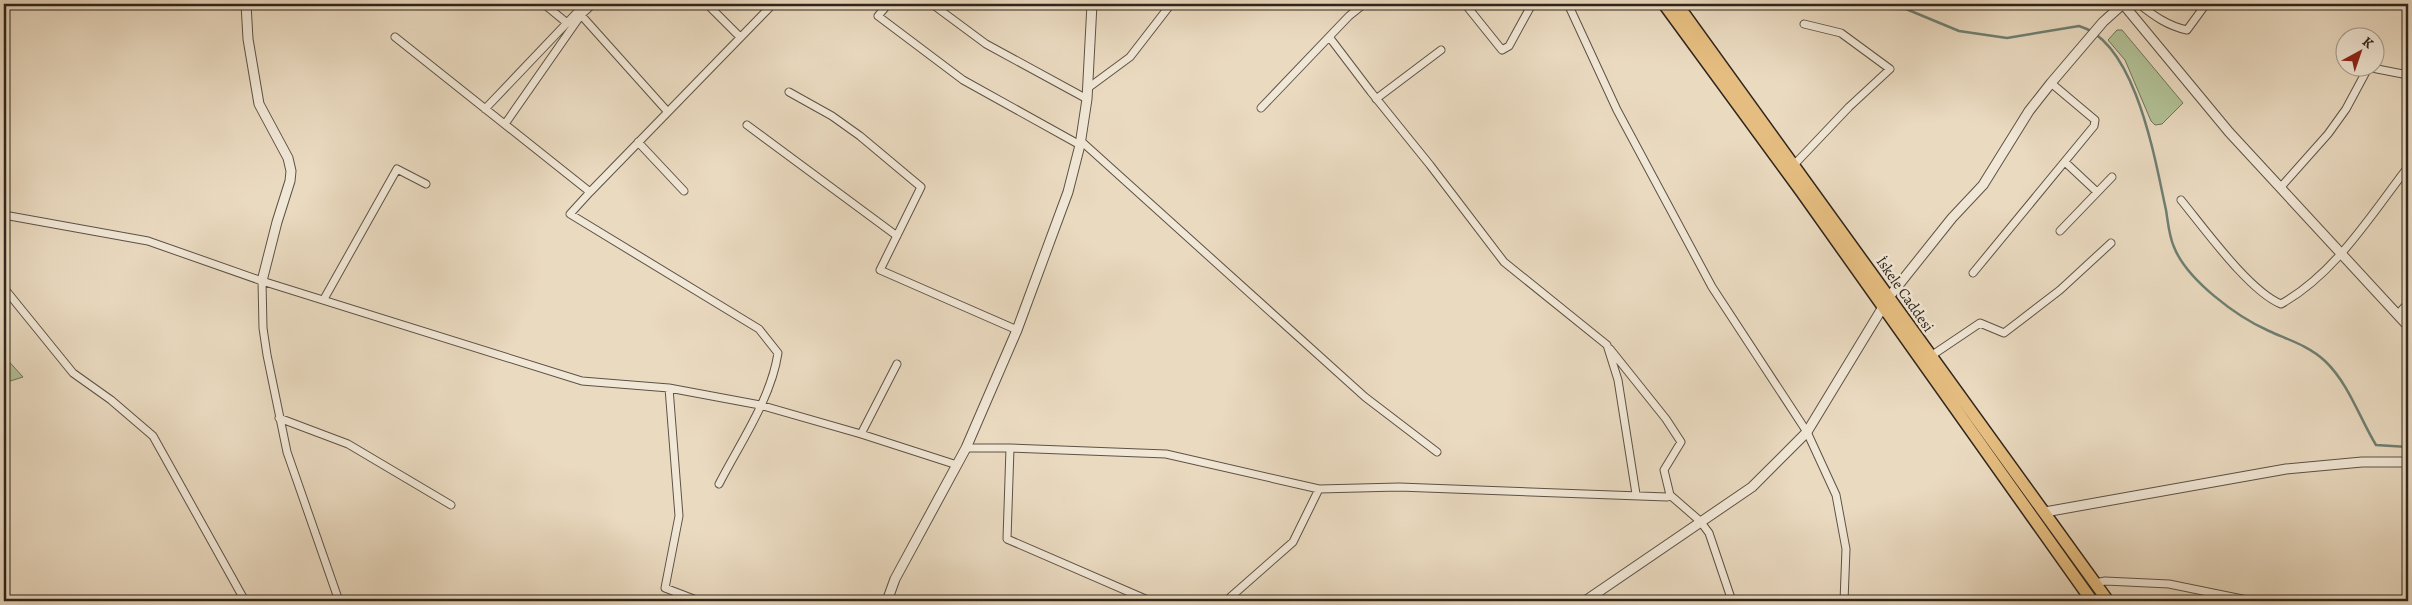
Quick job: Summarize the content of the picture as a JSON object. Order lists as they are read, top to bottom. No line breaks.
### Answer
{"streets":{"main road":["İskele Caddesi"]},"north":"top right"}
